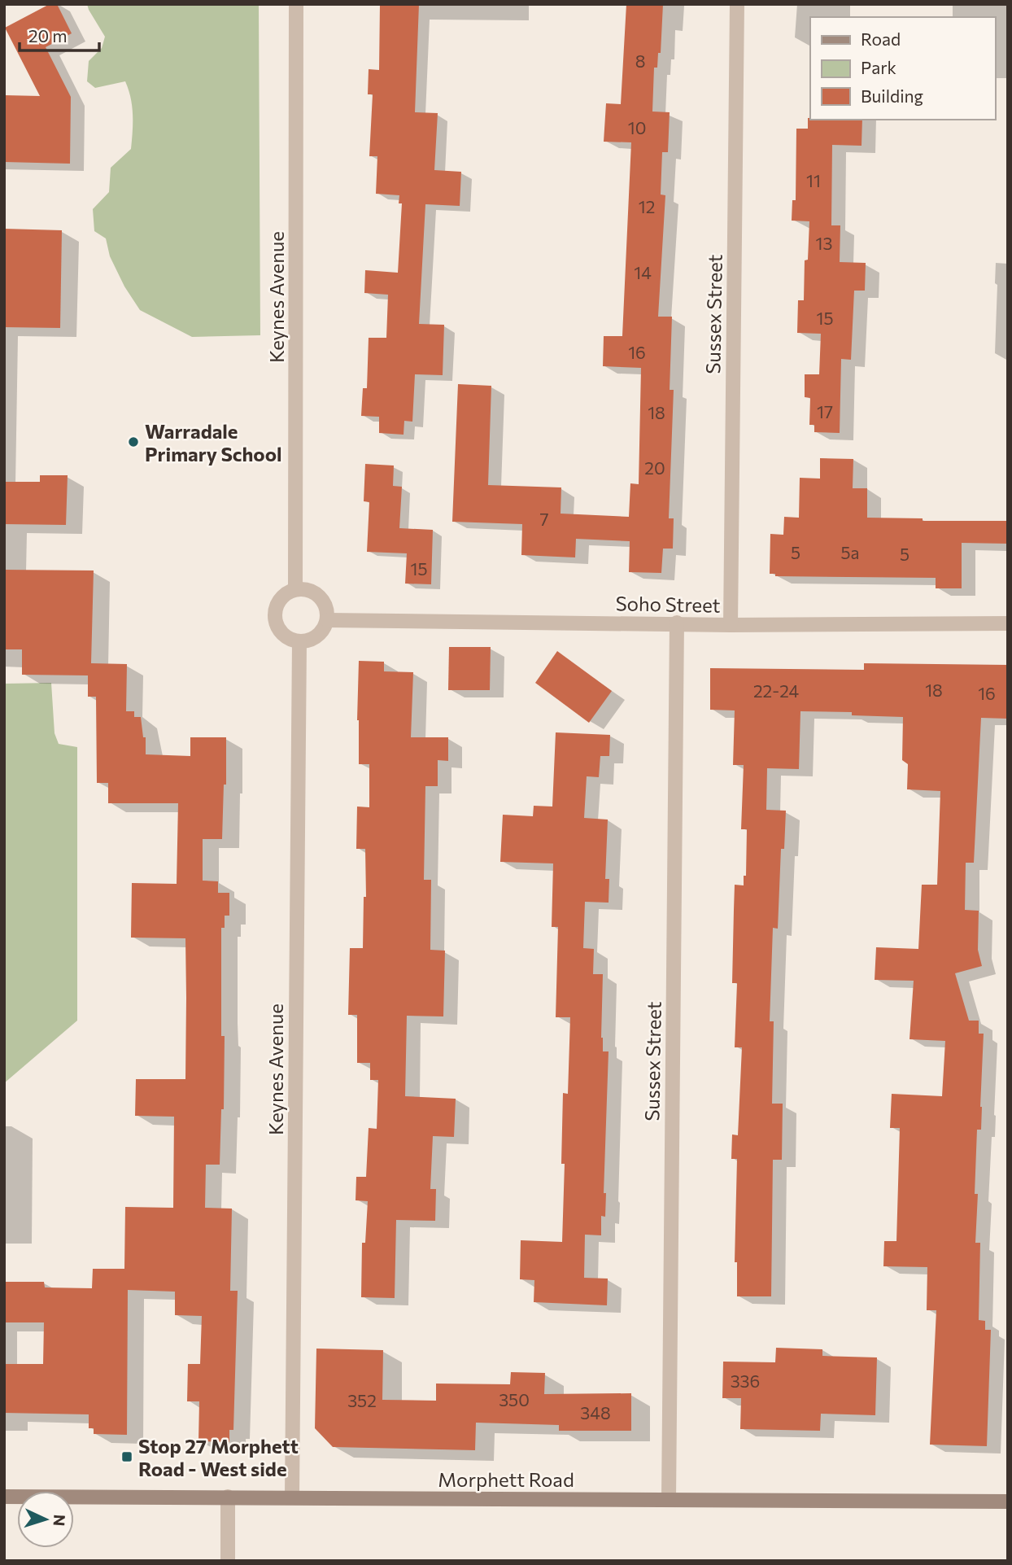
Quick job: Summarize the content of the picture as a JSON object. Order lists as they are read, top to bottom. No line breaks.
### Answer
{"streets":{"main road":["Morphett Road"],"street":["Keynes Avenue","Sussex Street","Soho Street"]},"crossings":[["Keynes Avenue","Soho Street"],["Keynes Avenue","Morphett Road"],["Sussex Street","Soho Street"],["Sussex Street","Morphett Road"]],"places":{"other":["Warradale Primary School"],"transit":["Stop 27 Morphett Road - West side"]},"house_numbers":["8","10","11","12","13","14","15","16","17","18","20","7","5","5a","5","15","18","22-24","16","336","350","352","348"],"legend":["Road","Park","Building"],"scale_bar":"20 m","north":"right"}
